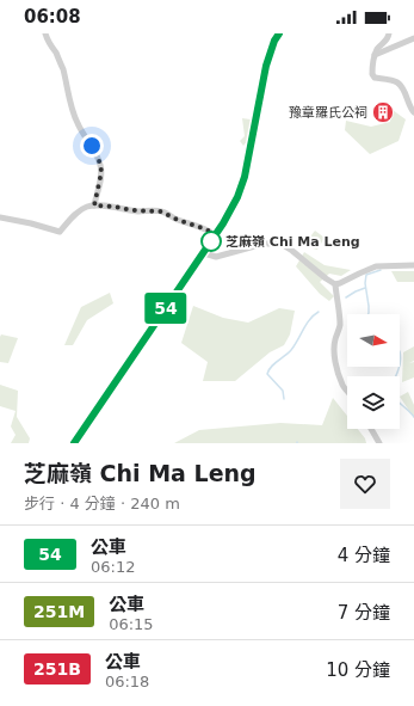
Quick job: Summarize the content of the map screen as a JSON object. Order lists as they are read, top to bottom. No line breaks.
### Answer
{"places":{"building":["豫章羅氏公祠"],"other":["芝麻嶺 Chi Ma Leng"]},"lines":["bus line 54"],"north":"right","page":{"status":"06:08","on_map":"54","heading":["芝麻嶺 Chi Ma Leng","步行 · 4 分鐘 · 240 m"],"list":[{"mark":"54","name":"公車","note":"06:12","value":"4 分鐘"},{"mark":"251M","name":"公車","note":"06:15","value":"7 分鐘"},{"mark":"251B","name":"公車","note":"06:18","value":"10 分鐘"}]}}
